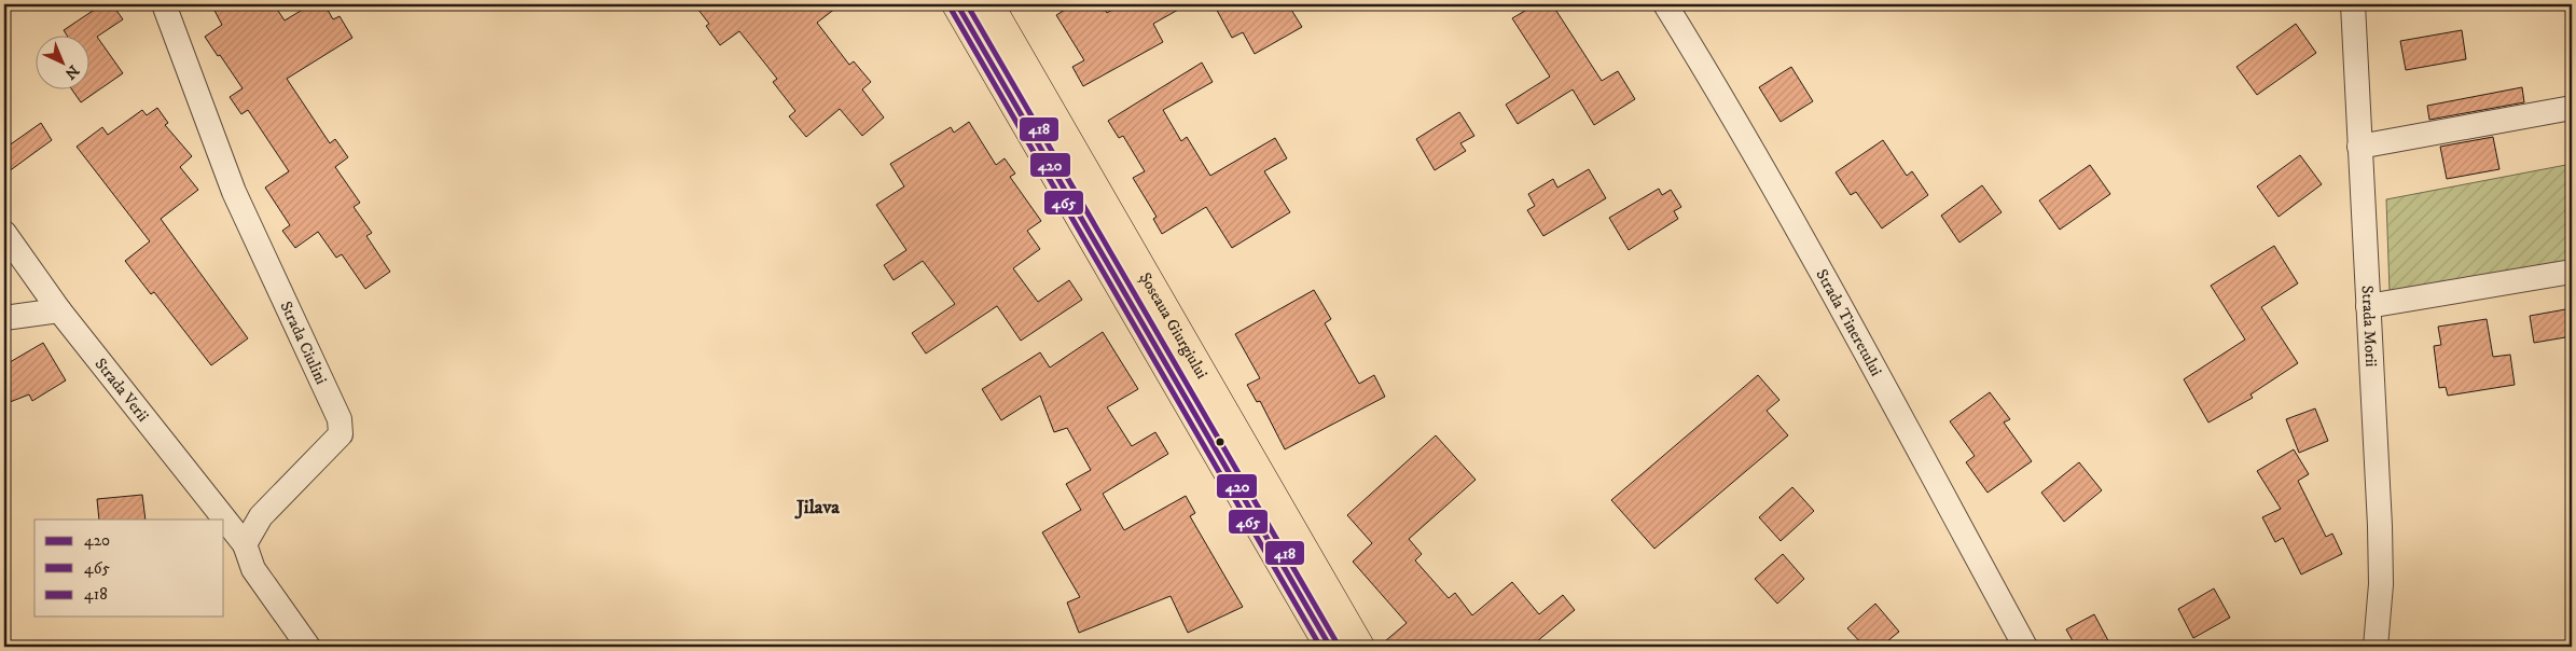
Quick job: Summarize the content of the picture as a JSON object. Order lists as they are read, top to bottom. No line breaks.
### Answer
{"streets":{"highway":["Șoseaua Giurgiului"],"street":["Strada Tineretului","Strada Morii","Strada Ciulini","Strada Verii"]},"crossings":[["Strada Ciulini","Strada Verii"]],"districts":["Jilava"],"lines":["transit line 420","transit line 418","transit line 465"],"legend":["420","465","418"],"north":"bottom right"}
